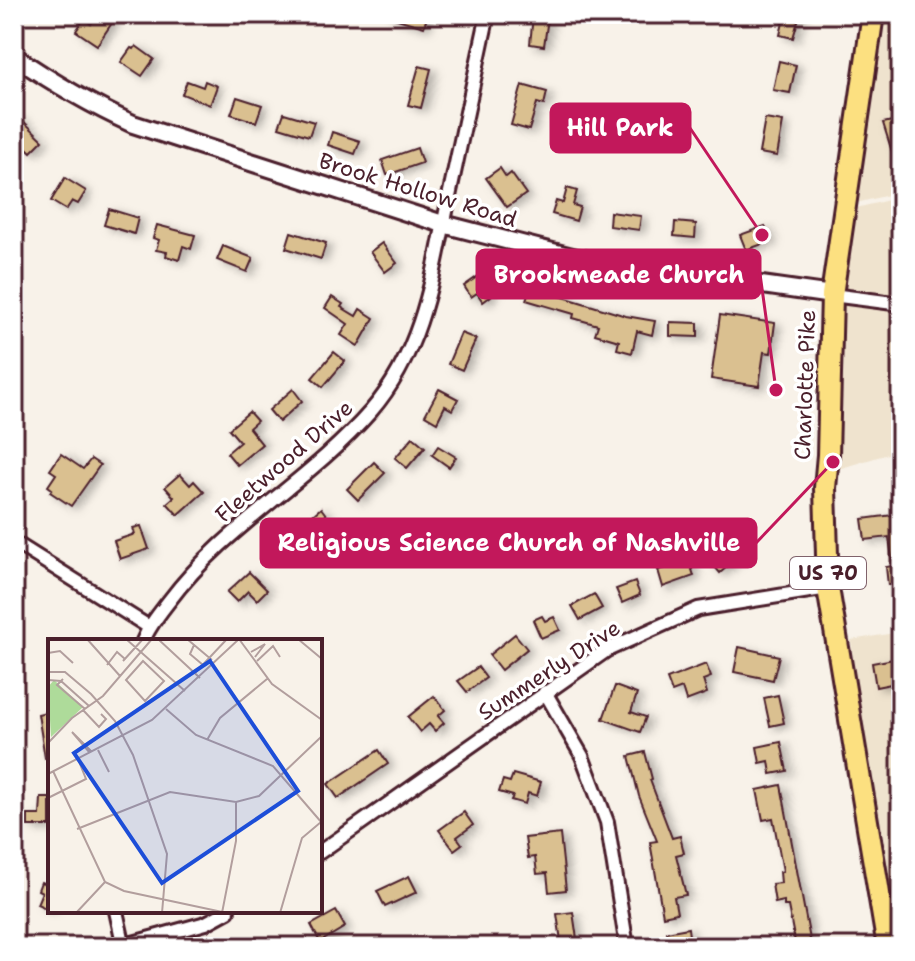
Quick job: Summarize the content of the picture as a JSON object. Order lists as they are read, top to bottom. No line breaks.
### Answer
{"streets":{"main road":["Charlotte Pike","US 70"],"street":["Brook Hollow Road","Fleetwood Drive","Summerly Drive"]},"crossings":[["Brook Hollow Road","Charlotte Pike"],["Brook Hollow Road","Fleetwood Drive"],["Charlotte Pike","Summerly Drive"]],"places":["Hill Park","Brookmeade Church","Religious Science Church of Nashville"]}
